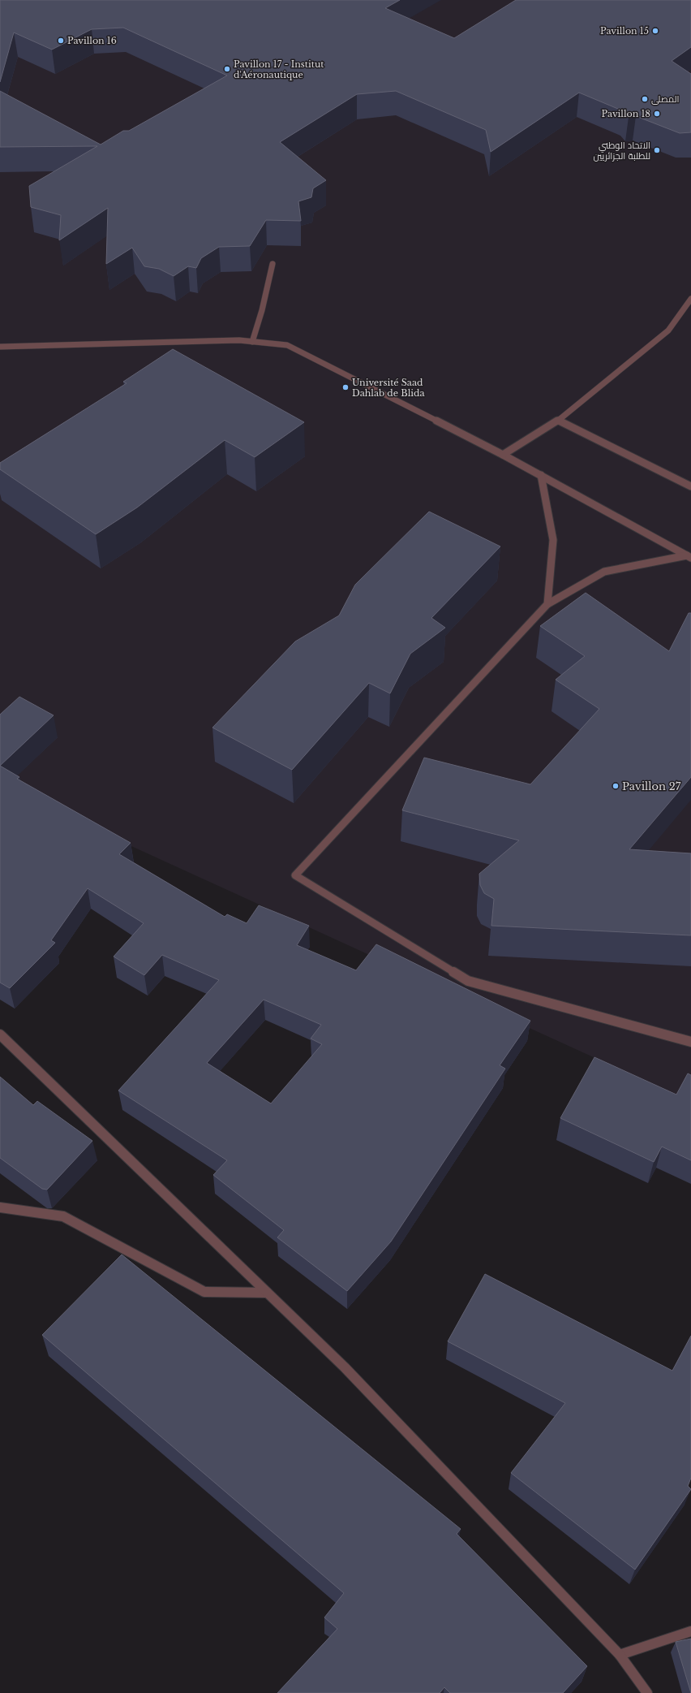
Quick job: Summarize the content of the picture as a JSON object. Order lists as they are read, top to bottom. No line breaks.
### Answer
{"places":["Pavillon 15","Pavillon 16","Pavillon 17 - Institut d'Aéronautique","المصلى","Pavillon 18","الاتحاد الوطني للطلبة الجزائريين","Université Saad Dahlab de Blida","Pavillon 27"]}
